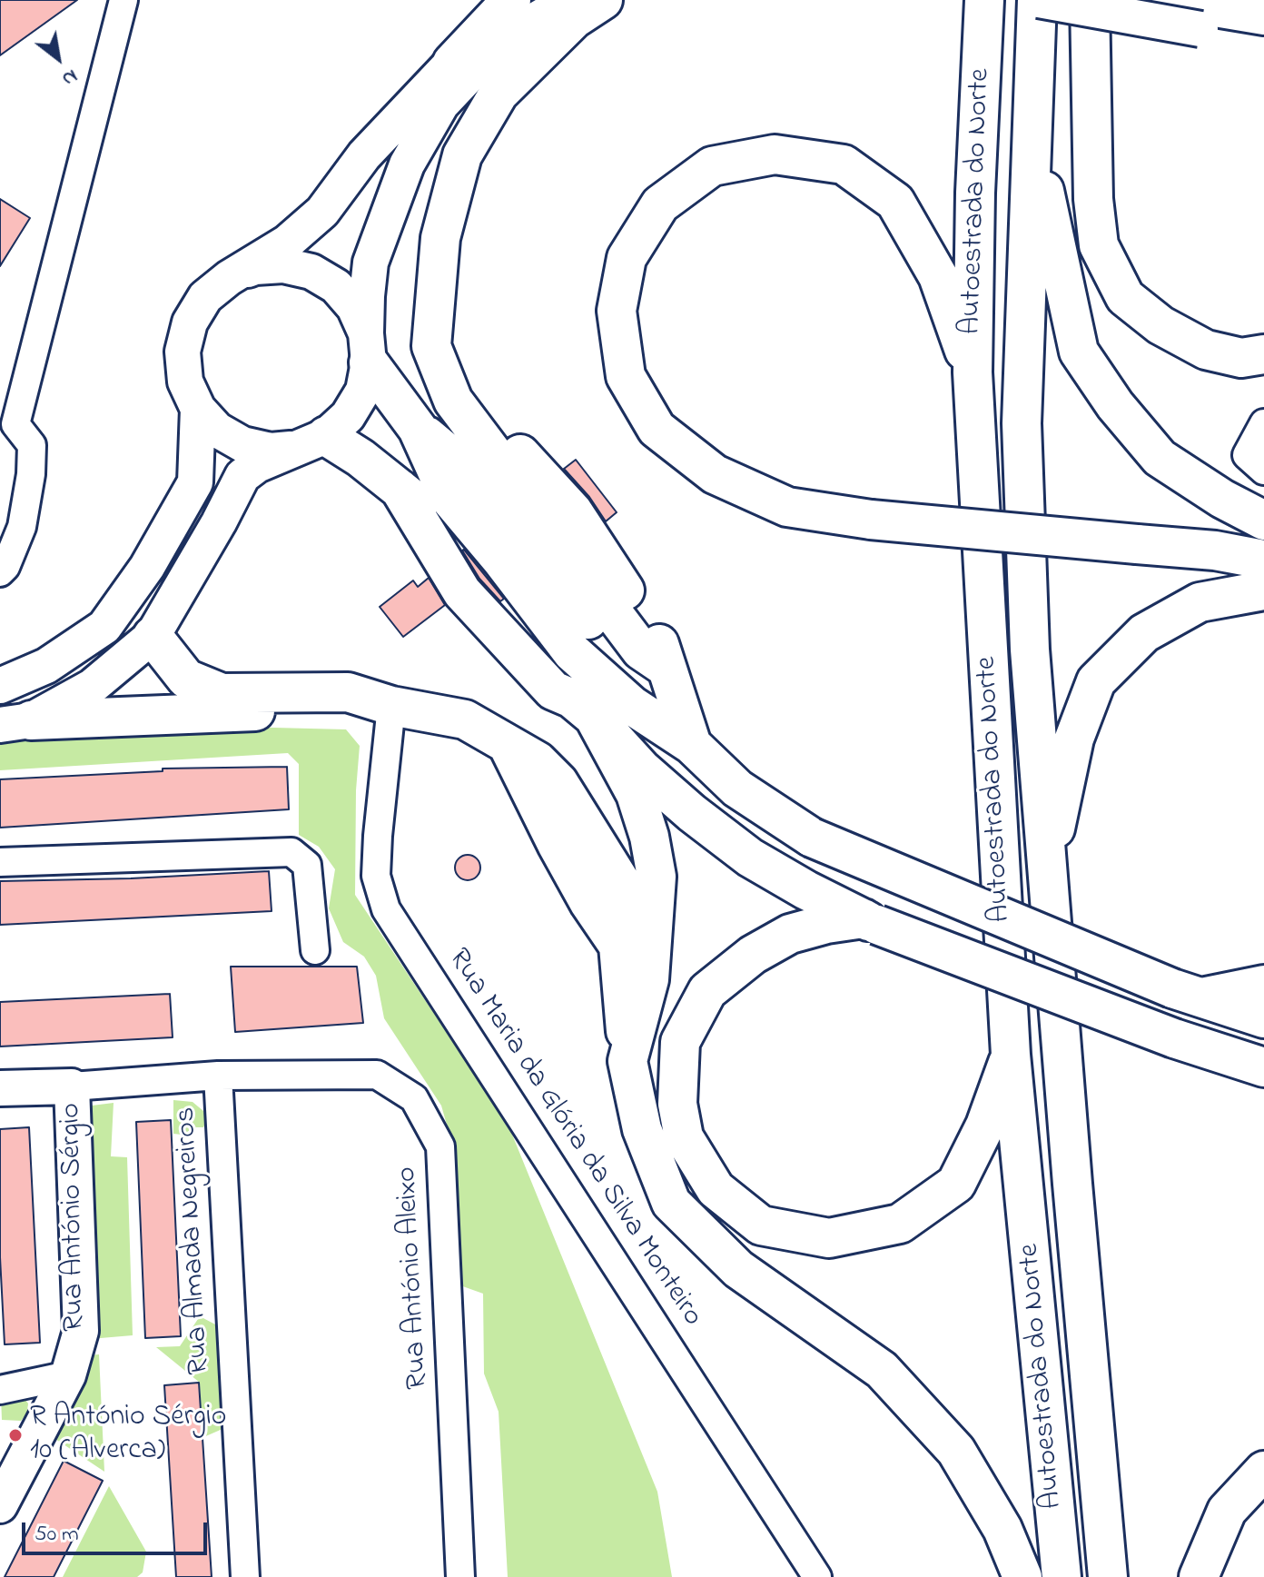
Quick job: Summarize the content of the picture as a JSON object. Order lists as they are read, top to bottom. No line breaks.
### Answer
{"streets":{"highway":["Autoestrada do Norte"],"main road":["Rua António Sérgio"],"street":["Rua Maria da Glória da Silva Monteiro","Rua Almada Negreiros","Rua António Aleixo"]},"crossings":[["Rua António Sérgio","Rua António Aleixo"],["Rua Almada Negreiros","Rua António Aleixo"]],"places":["R António Sérgio 10 (Alverca)"],"scale_bar":"50 m","north":"bottom right"}
